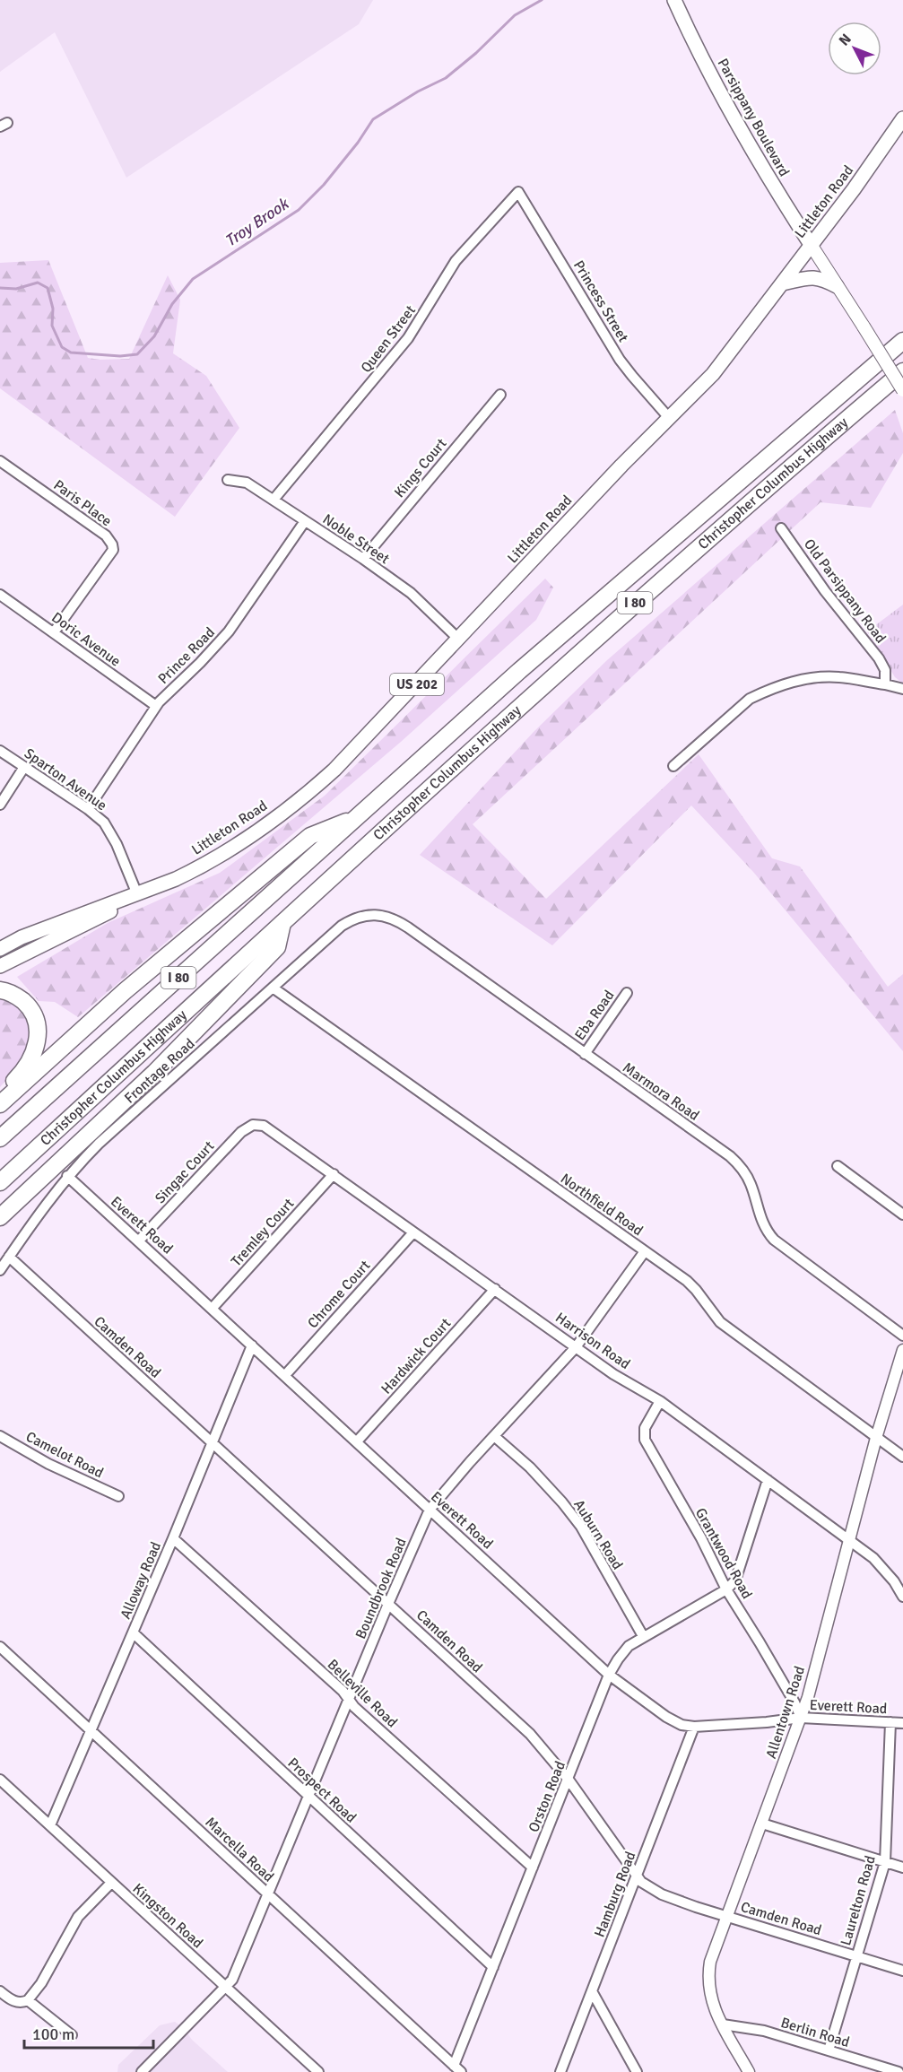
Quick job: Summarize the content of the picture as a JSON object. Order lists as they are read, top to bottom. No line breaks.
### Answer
{"streets":{"highway":["Christopher Columbus Highway","I 80"],"main road":["Parsippany Boulevard","Littleton Road","US 202"],"street":["Princess Street","Queen Street","Kings Court","Paris Place","Noble Street","Old Parsippany Road","Doric Avenue","Prince Road","Sparton Avenue","Eba Road","Frontage Road","Marmora Road","Singac Court","Northfield Road","Everett Road","Tremley Court","Chrome Court","Harrison Road","Camden Road","Hardwick Court","Camelot Road","Auburn Road","Grantwood Road","Alloway Road","Boundbrook Road","Belleville Road","Allentown Road","Prospect Road","Orston Road","Marcella Road","Hamburg Road","Laurelton Road","Kingston Road","Berlin Road"]},"crossings":[["Parsippany Boulevard","Littleton Road"],["Littleton Road","Princess Street"],["Littleton Road","Noble Street"],["Littleton Road","Sparton Avenue"],["Princess Street","Queen Street"],["Queen Street","Noble Street"],["Kings Court","Noble Street"],["Paris Place","Doric Avenue"],["Noble Street","Prince Road"],["Doric Avenue","Prince Road"],["Prince Road","Sparton Avenue"],["Eba Road","Marmora Road"],["Frontage Road","Marmora Road"],["Frontage Road","Northfield Road"],["Frontage Road","Everett Road"],["Frontage Road","Camden Road"],["Singac Court","Everett Road"],["Singac Court","Harrison Road"],["Northfield Road","Boundbrook Road"],["Northfield Road","Allentown Road"],["Everett Road","Tremley Court"],["Everett Road","Chrome Court"],["Everett Road","Hardwick Court"],["Everett Road","Grantwood Road"],["Everett Road","Alloway Road"],["Everett Road","Boundbrook Road"],["Everett Road","Allentown Road"],["Everett Road","Orston Road"],["Everett Road","Hamburg Road"],["Everett Road","Laurelton Road"],["Tremley Court","Harrison Road"],["Chrome Court","Harrison Road"],["Harrison Road","Hardwick Court"],["Harrison Road","Grantwood Road"],["Harrison Road","Boundbrook Road"],["Harrison Road","Allentown Road"],["Camden Road","Alloway Road"],["Camden Road","Boundbrook Road"],["Camden Road","Allentown Road"],["Camden Road","Orston Road"],["Camden Road","Hamburg Road"],["Camden Road","Laurelton Road"],["Auburn Road","Boundbrook Road"],["Auburn Road","Orston Road"],["Grantwood Road","Allentown Road"],["Grantwood Road","Orston Road"],["Alloway Road","Belleville Road"],["Alloway Road","Prospect Road"],["Alloway Road","Marcella Road"],["Alloway Road","Kingston Road"],["Boundbrook Road","Belleville Road"],["Boundbrook Road","Prospect Road"],["Boundbrook Road","Marcella Road"],["Boundbrook Road","Kingston Road"],["Belleville Road","Orston Road"],["Allentown Road","Berlin Road"],["Prospect Road","Orston Road"],["Orston Road","Marcella Road"],["Laurelton Road","Berlin Road"]],"water":["Troy Brook"],"scale_bar":"100 m","north":"top left"}
